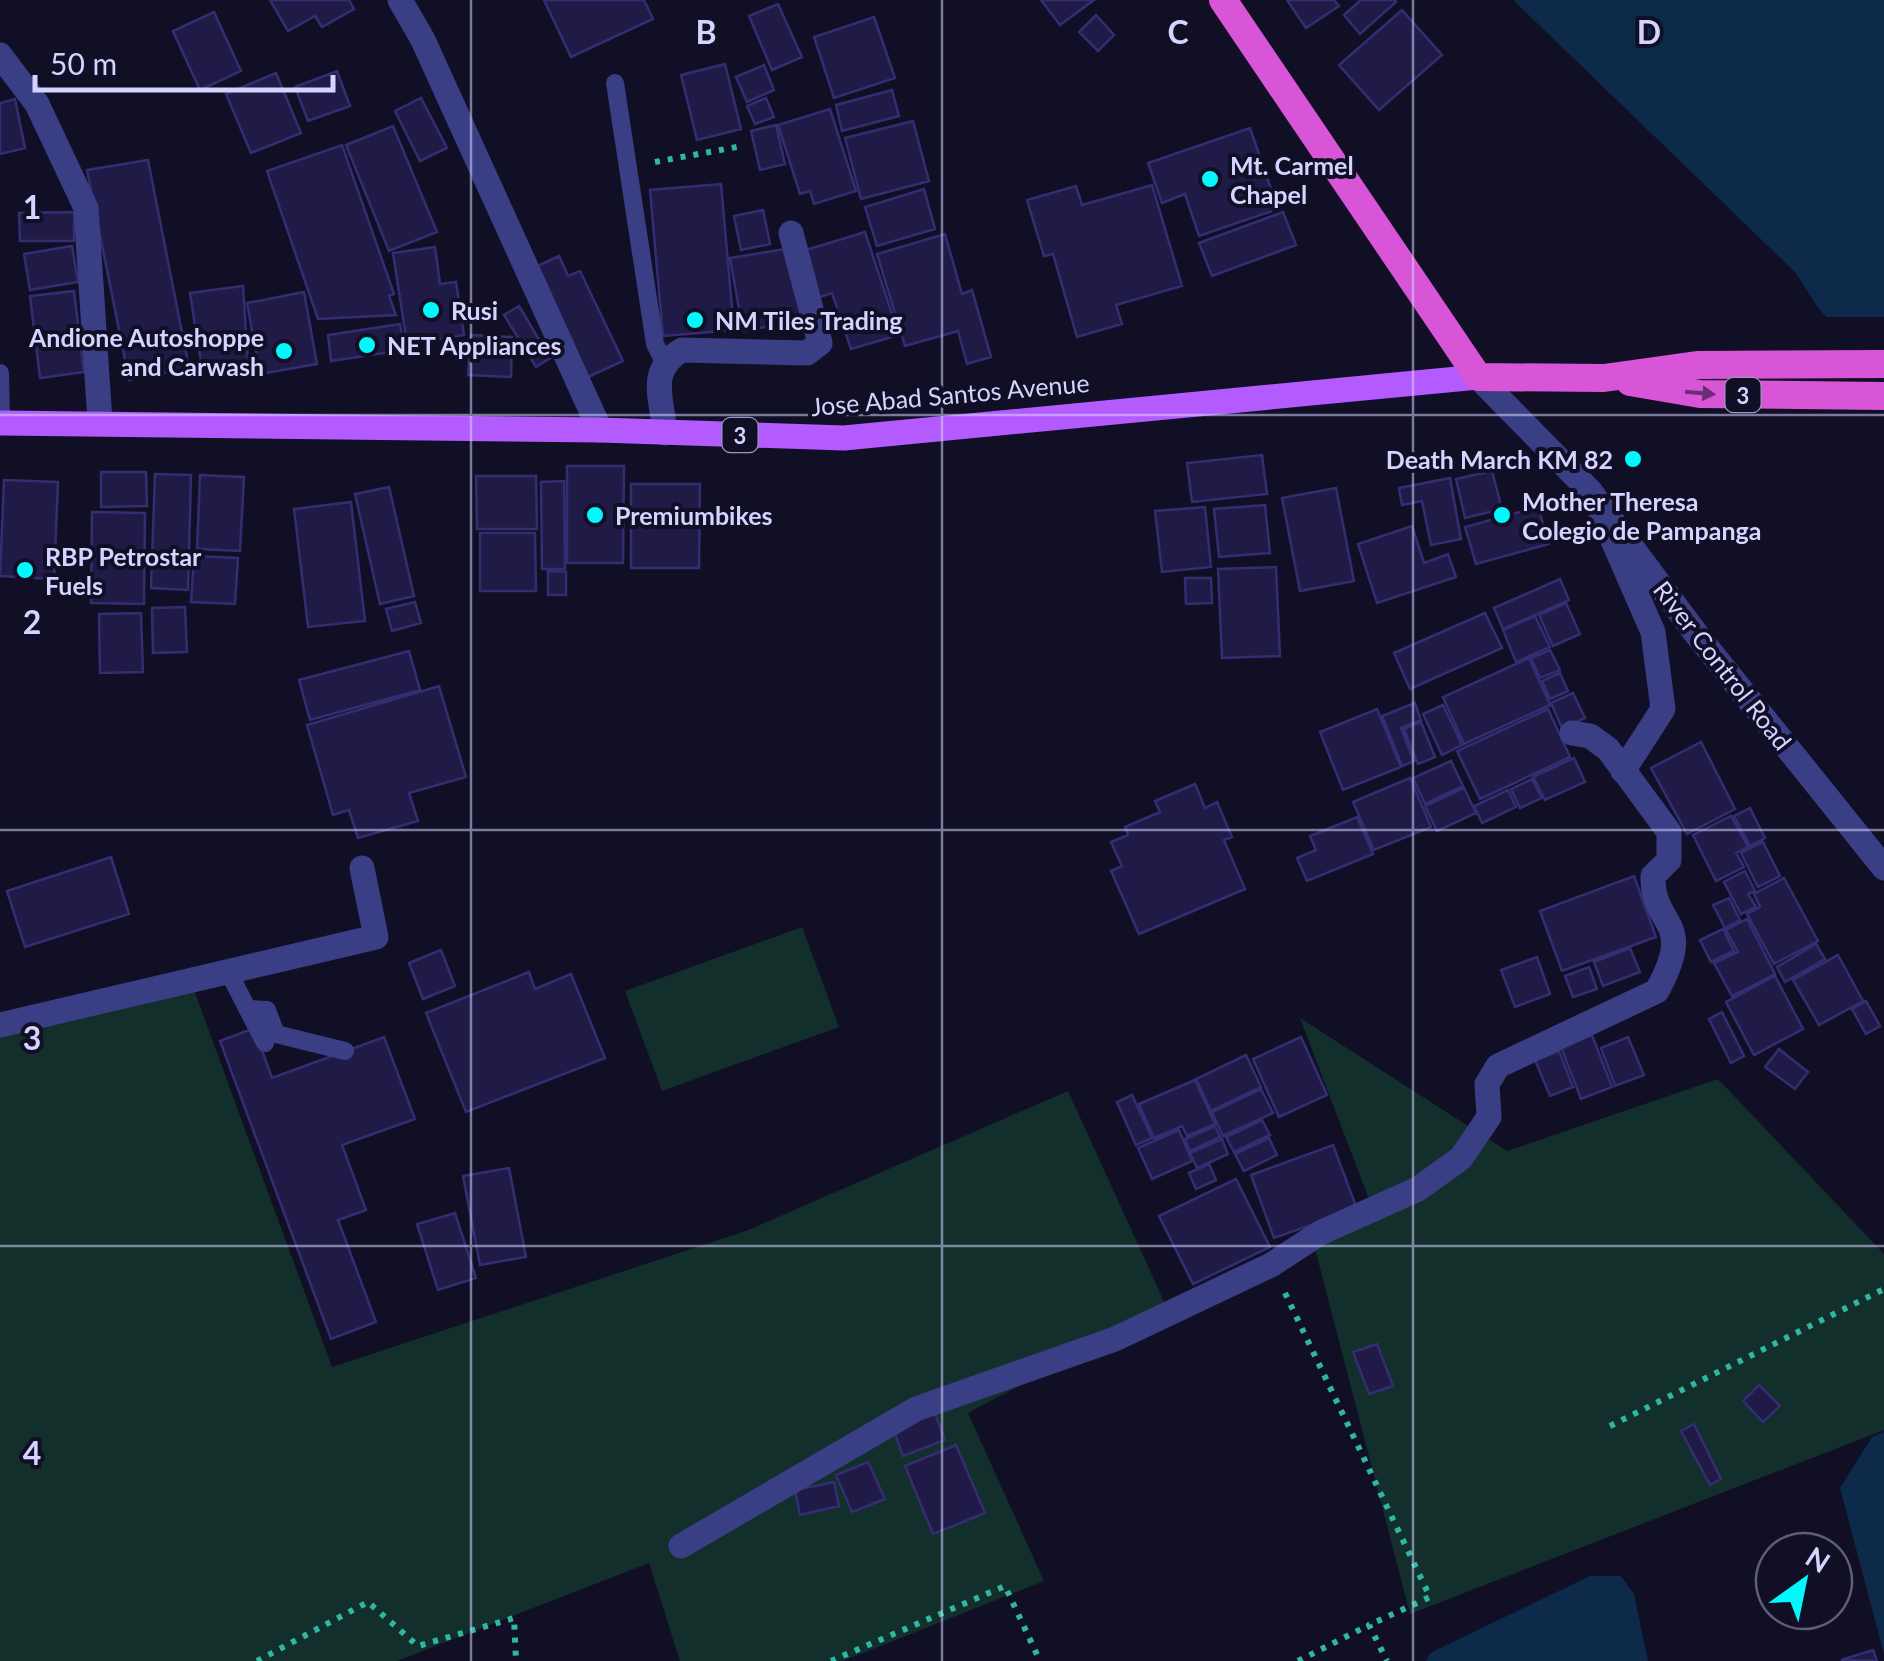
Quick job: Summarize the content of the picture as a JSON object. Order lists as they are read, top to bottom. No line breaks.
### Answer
{"streets":{"highway":["Jose Abad Santos Avenue","3"],"street":["River Control Road"]},"crossings":[["Jose Abad Santos Avenue","River Control Road"]],"places":["Mt. Carmel Chapel","Rusi","NM Tiles Trading","NET Appliances","Andione Autoshoppe and Carwash","Death March KM 82","Premiumbikes","Mother Theresa Colegio de Pampanga","RBP Petrostar Fuels"],"scale_bar":"50 m","north":"top right","grid":{"columns":["B","C","D"],"rows":["1","2","3","4"]}}
